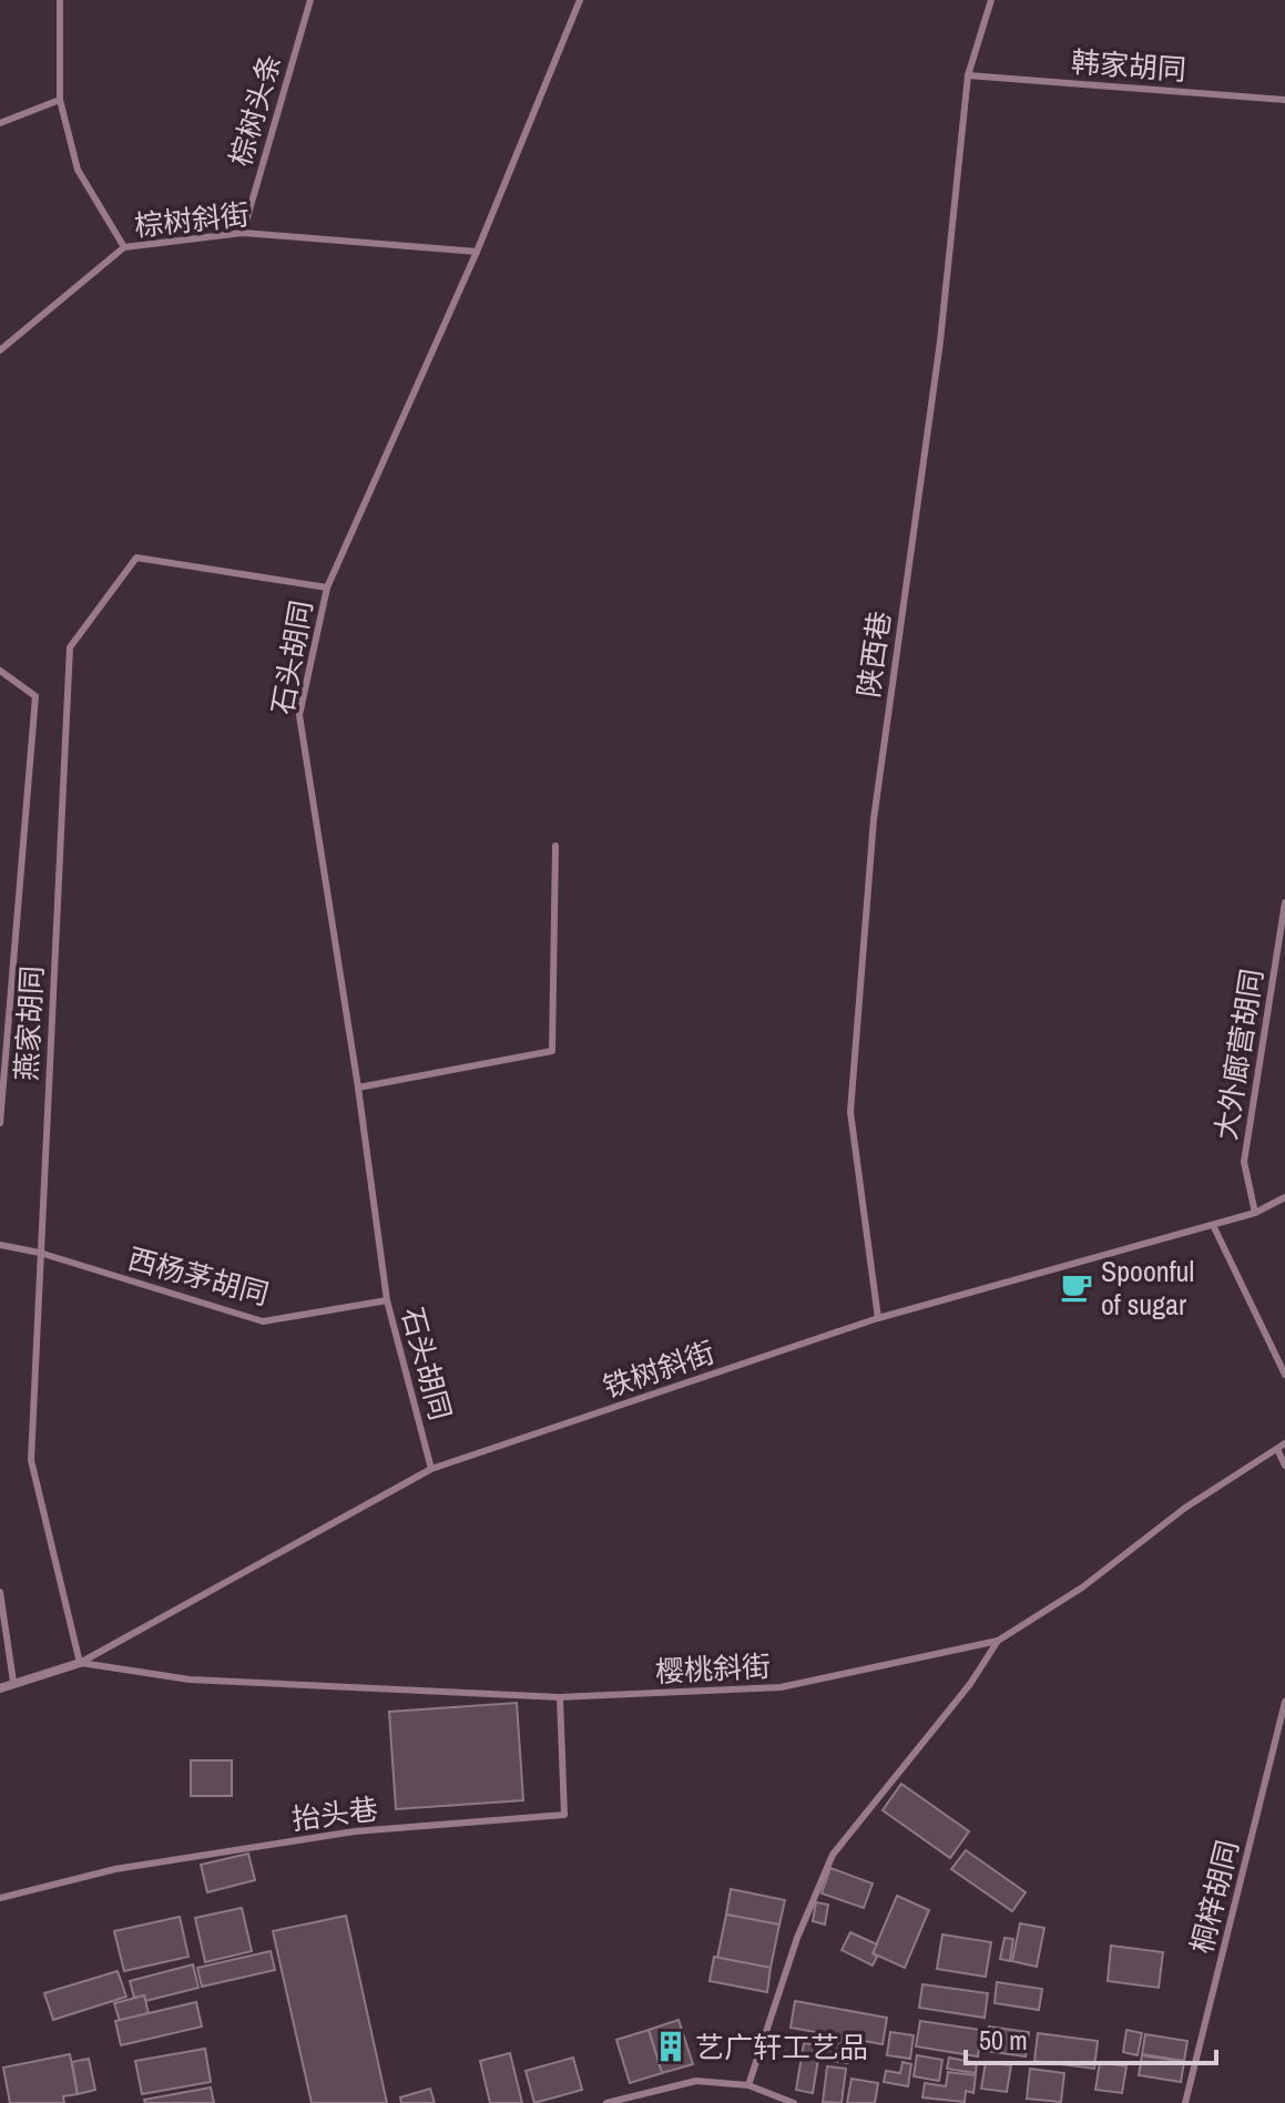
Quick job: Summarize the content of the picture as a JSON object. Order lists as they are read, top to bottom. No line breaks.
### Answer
{"streets":{"lane":["韩家胡同","棕树头条","棕树斜街","陕西巷","石头胡同","燕家胡同","大外廊营胡同","西杨茅胡同","铁树斜街","樱桃斜街","抬头巷","桐梓胡同"]},"crossings":[["韩家胡同","陕西巷"],["棕树头条","棕树斜街"],["棕树斜街","石头胡同"],["陕西巷","铁树斜街"],["石头胡同","燕家胡同"],["石头胡同","西杨茅胡同"],["石头胡同","铁树斜街"],["燕家胡同","西杨茅胡同"],["燕家胡同","铁树斜街"],["燕家胡同","樱桃斜街"],["大外廊营胡同","铁树斜街"],["铁树斜街","樱桃斜街"],["樱桃斜街","抬头巷"]],"places":{"cafe":["Spoonful of sugar"],"building":["艺广轩工艺品"]},"scale_bar":"50 m"}
